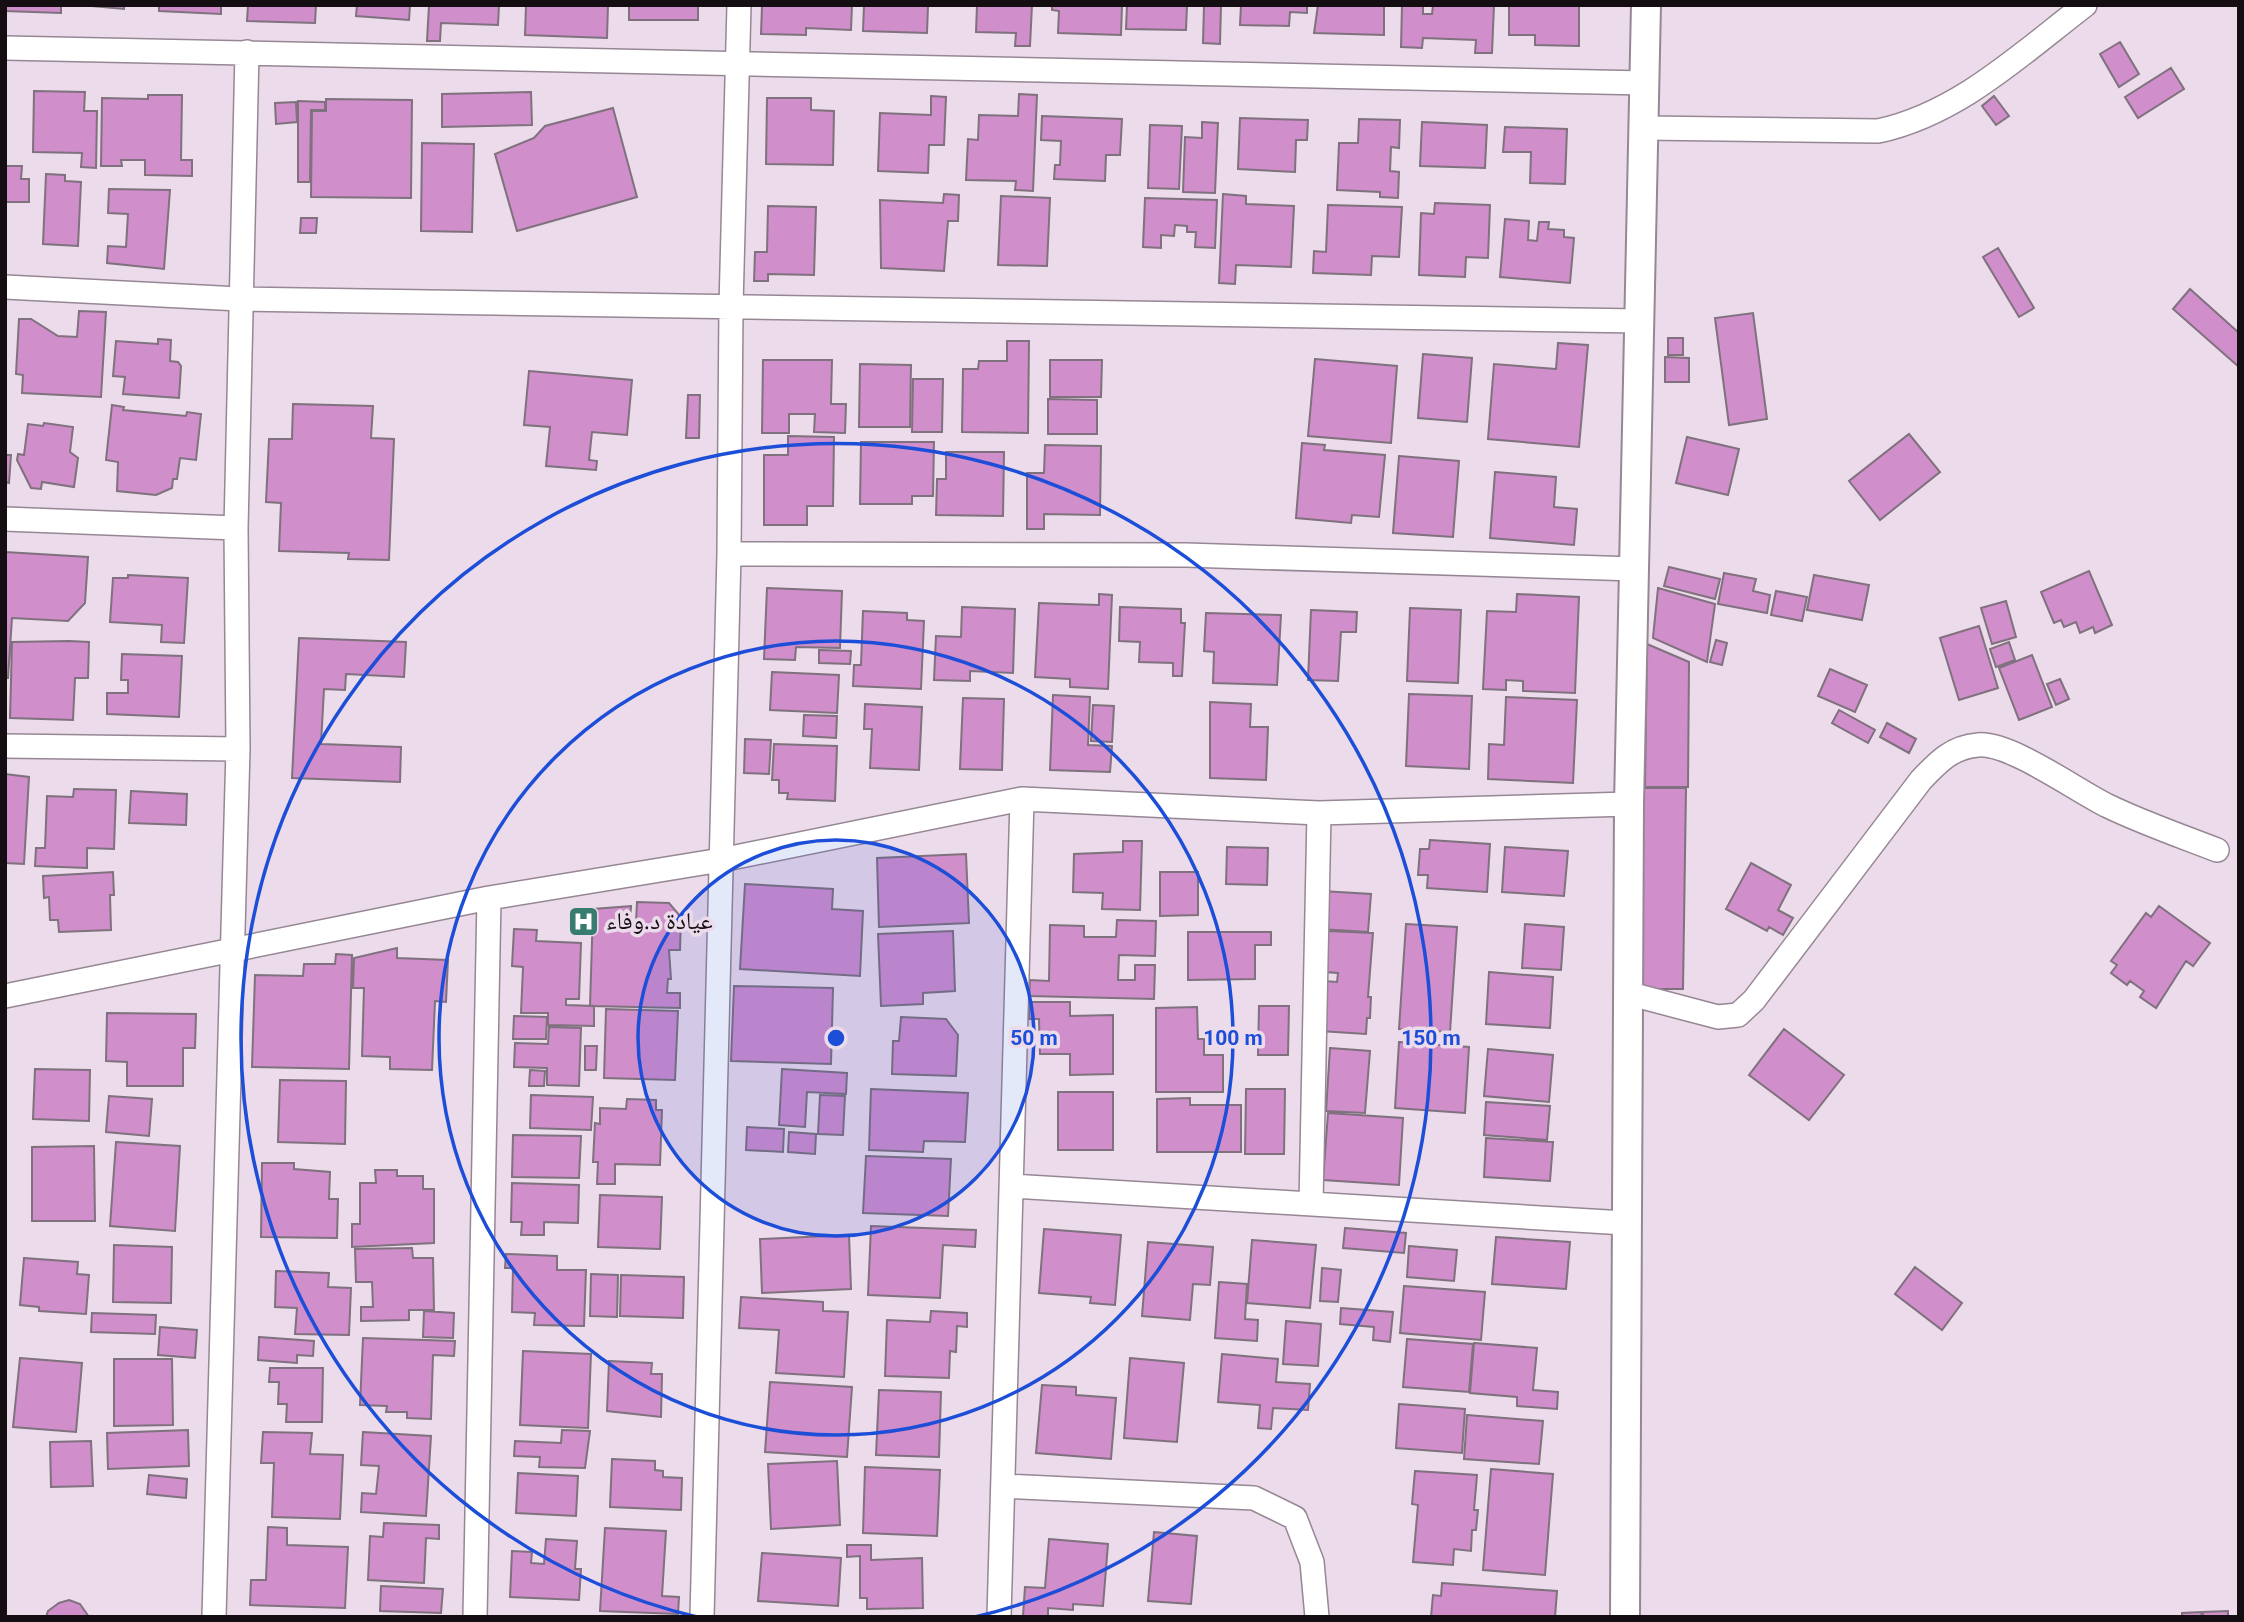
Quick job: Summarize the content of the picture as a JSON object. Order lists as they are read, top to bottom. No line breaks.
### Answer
{"places":{"hospital":["عيادة د.وفاء"]},"rings":["50 m","100 m","150 m"]}
